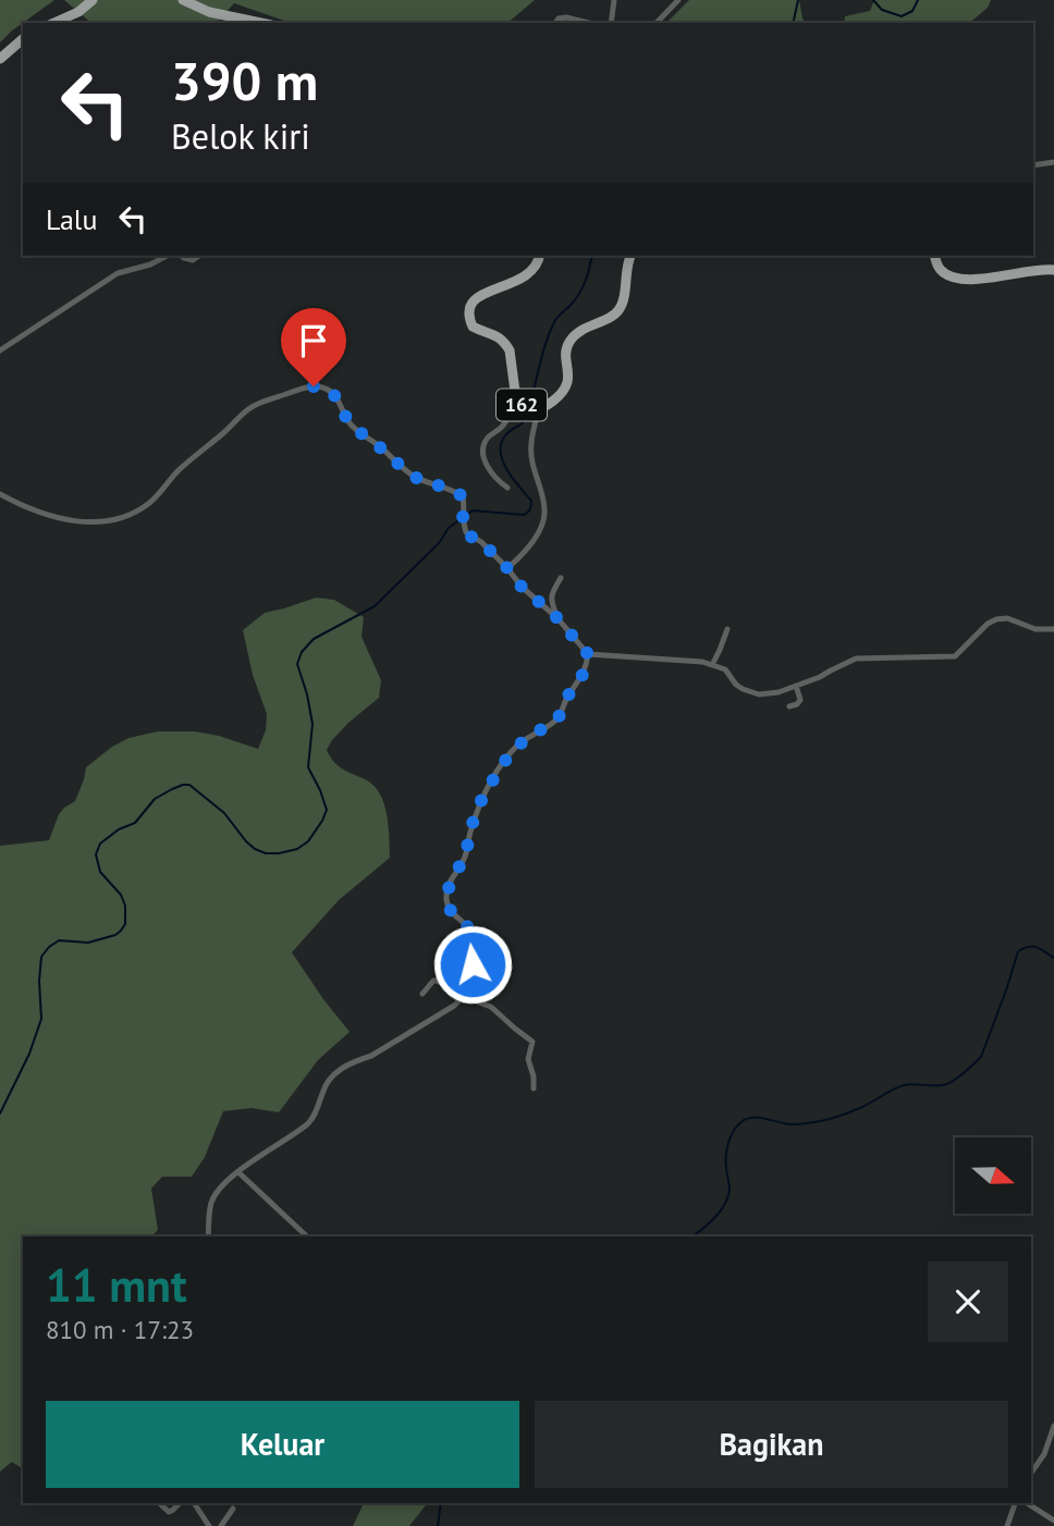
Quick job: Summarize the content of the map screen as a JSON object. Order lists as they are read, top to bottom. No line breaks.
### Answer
{"streets":{"main road":["162"]},"north":"right","page":{"turn":["390 m","Belok kiri"],"then":"Lalu","heading":["11 mnt","810 m · 17:23"],"buttons":["Keluar","Bagikan"]}}
